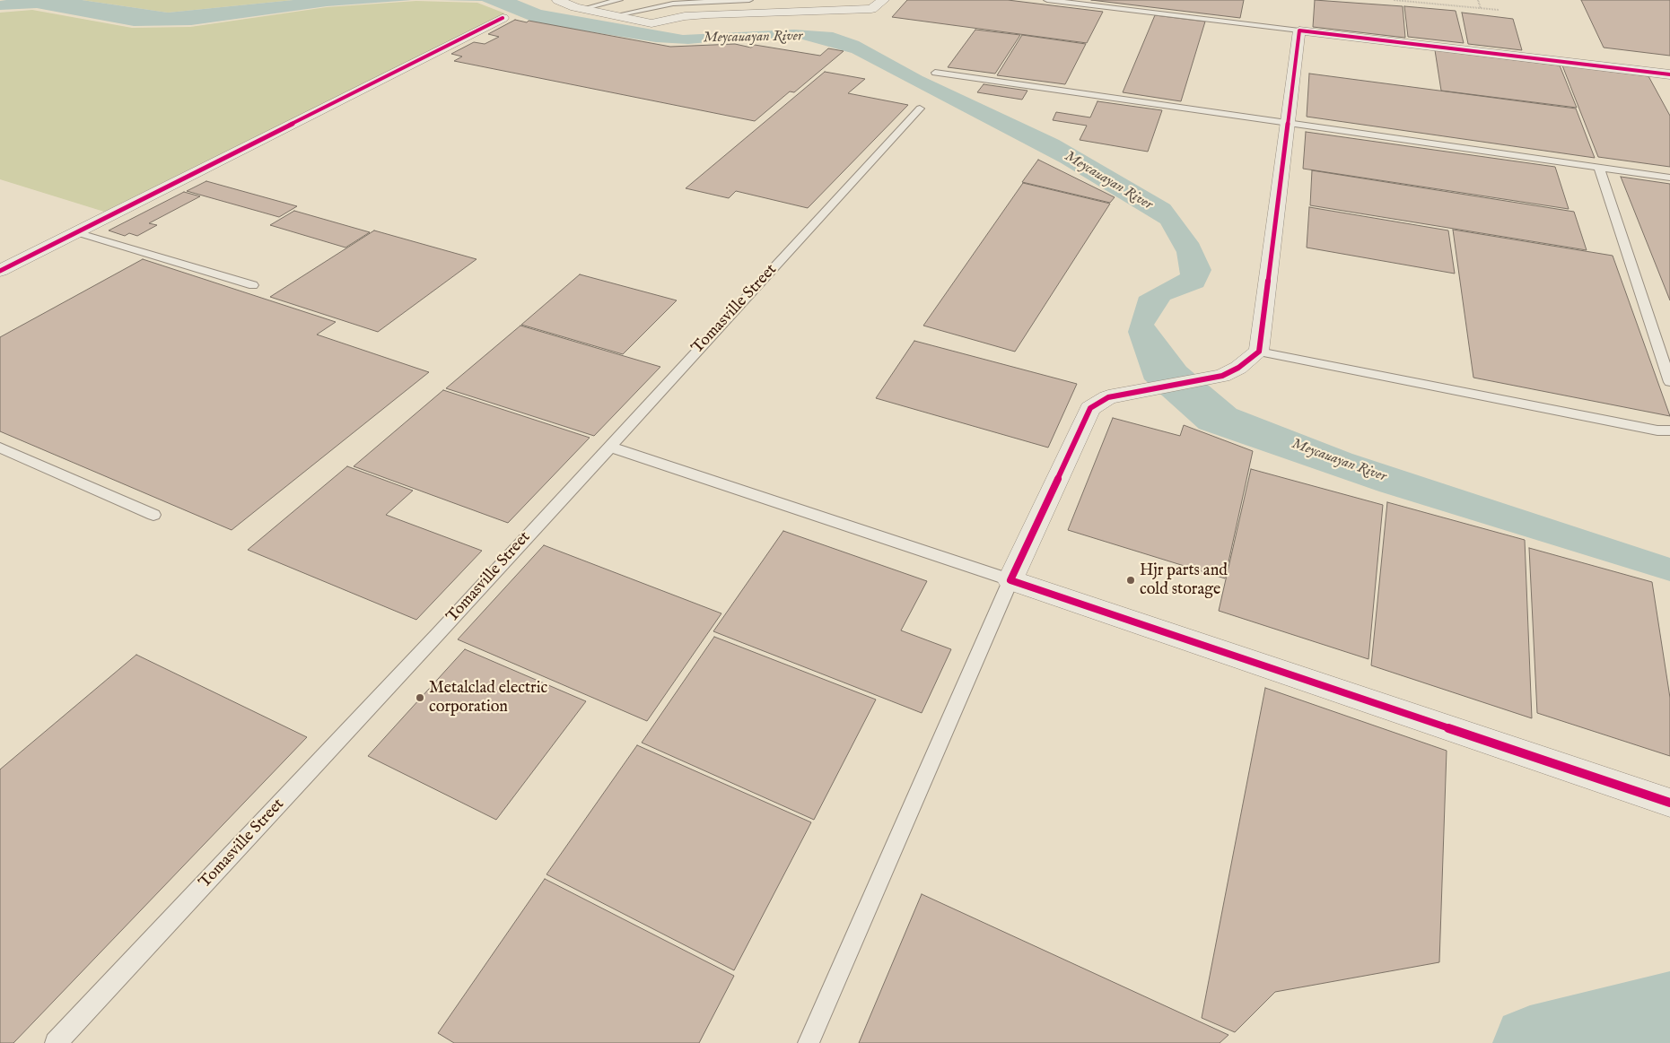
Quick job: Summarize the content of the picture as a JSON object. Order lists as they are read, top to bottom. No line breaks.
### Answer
{"streets":{"lane":["Tomasville Street"]},"water":["Meycauayan River"],"places":["Hjr parts and cold storage","Metalclad electric corporation"]}
